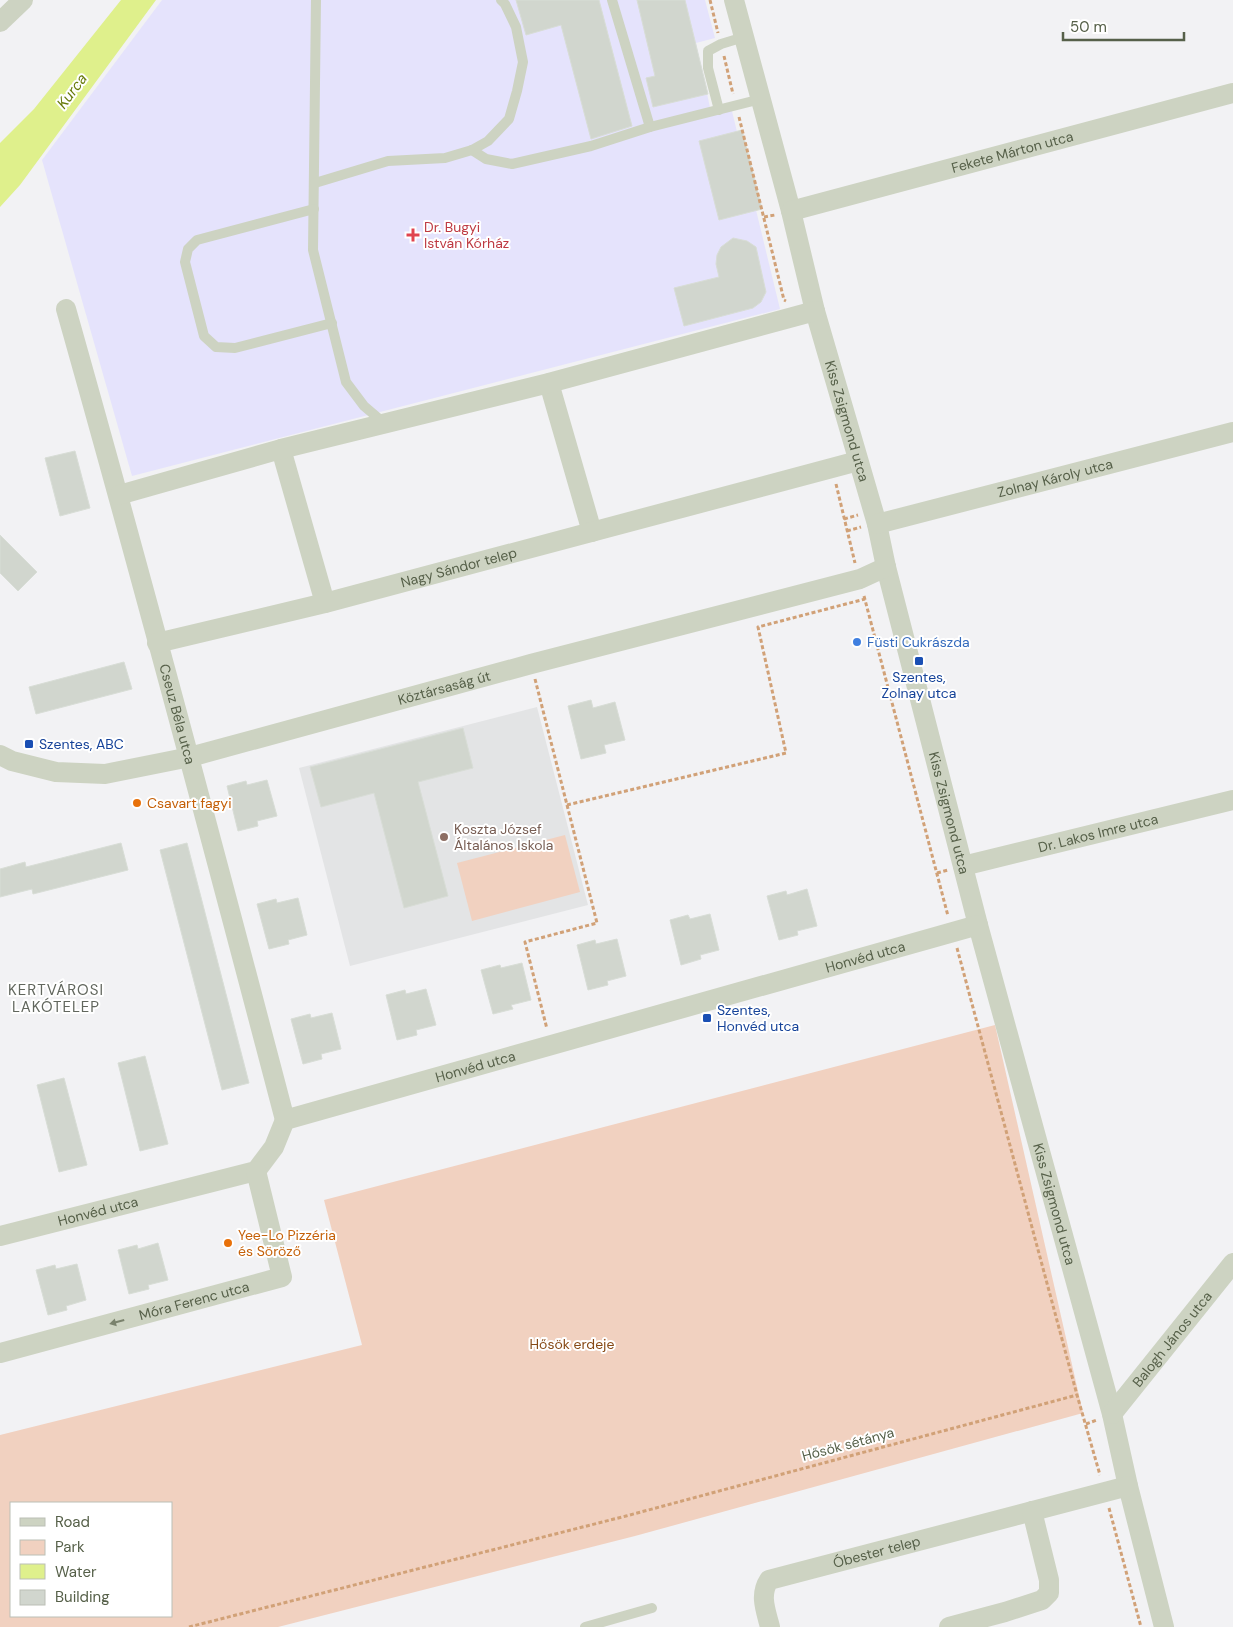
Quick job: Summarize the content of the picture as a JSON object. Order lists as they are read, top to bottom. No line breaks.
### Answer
{"streets":{"street":["Fekete Márton utca","Kiss Zsigmond utca","Zolnay Károly utca","Nagy Sándor telep","Köztársaság út","Cseuz Béla utca","Dr. Lakos Imre utca","Honvéd utca","Móra Ferenc utca","Balogh János utca","Óbester telep"],"path":["Hősök sétánya"]},"crossings":[["Fekete Márton utca","Kiss Zsigmond utca"],["Kiss Zsigmond utca","Zolnay Károly utca"],["Kiss Zsigmond utca","Nagy Sándor telep"],["Kiss Zsigmond utca","Köztársaság út"],["Kiss Zsigmond utca","Dr. Lakos Imre utca"],["Kiss Zsigmond utca","Honvéd utca"],["Kiss Zsigmond utca","Balogh János utca"],["Kiss Zsigmond utca","Óbester telep"],["Nagy Sándor telep","Cseuz Béla utca"],["Köztársaság út","Cseuz Béla utca"],["Cseuz Béla utca","Honvéd utca"],["Honvéd utca","Móra Ferenc utca"],["Honvéd utca","Hősök sétánya"]],"districts":["KERTVÁROSI LAKÓTELEP"],"water":["Kurca"],"parks":["Hősök erdeje"],"places":{"health":["Dr. Bugyi István Kórház"],"other":["Füsti Cukrászda","Csavart fagyi","Koszta József Általános Iskola","Yee-Lo Pizzéria és Söröző"],"transit":["Szentes, Zolnay utca","Szentes, ABC","Szentes, Honvéd utca"]},"legend":["Road","Park","Water","Building"],"scale_bar":"50 m"}
